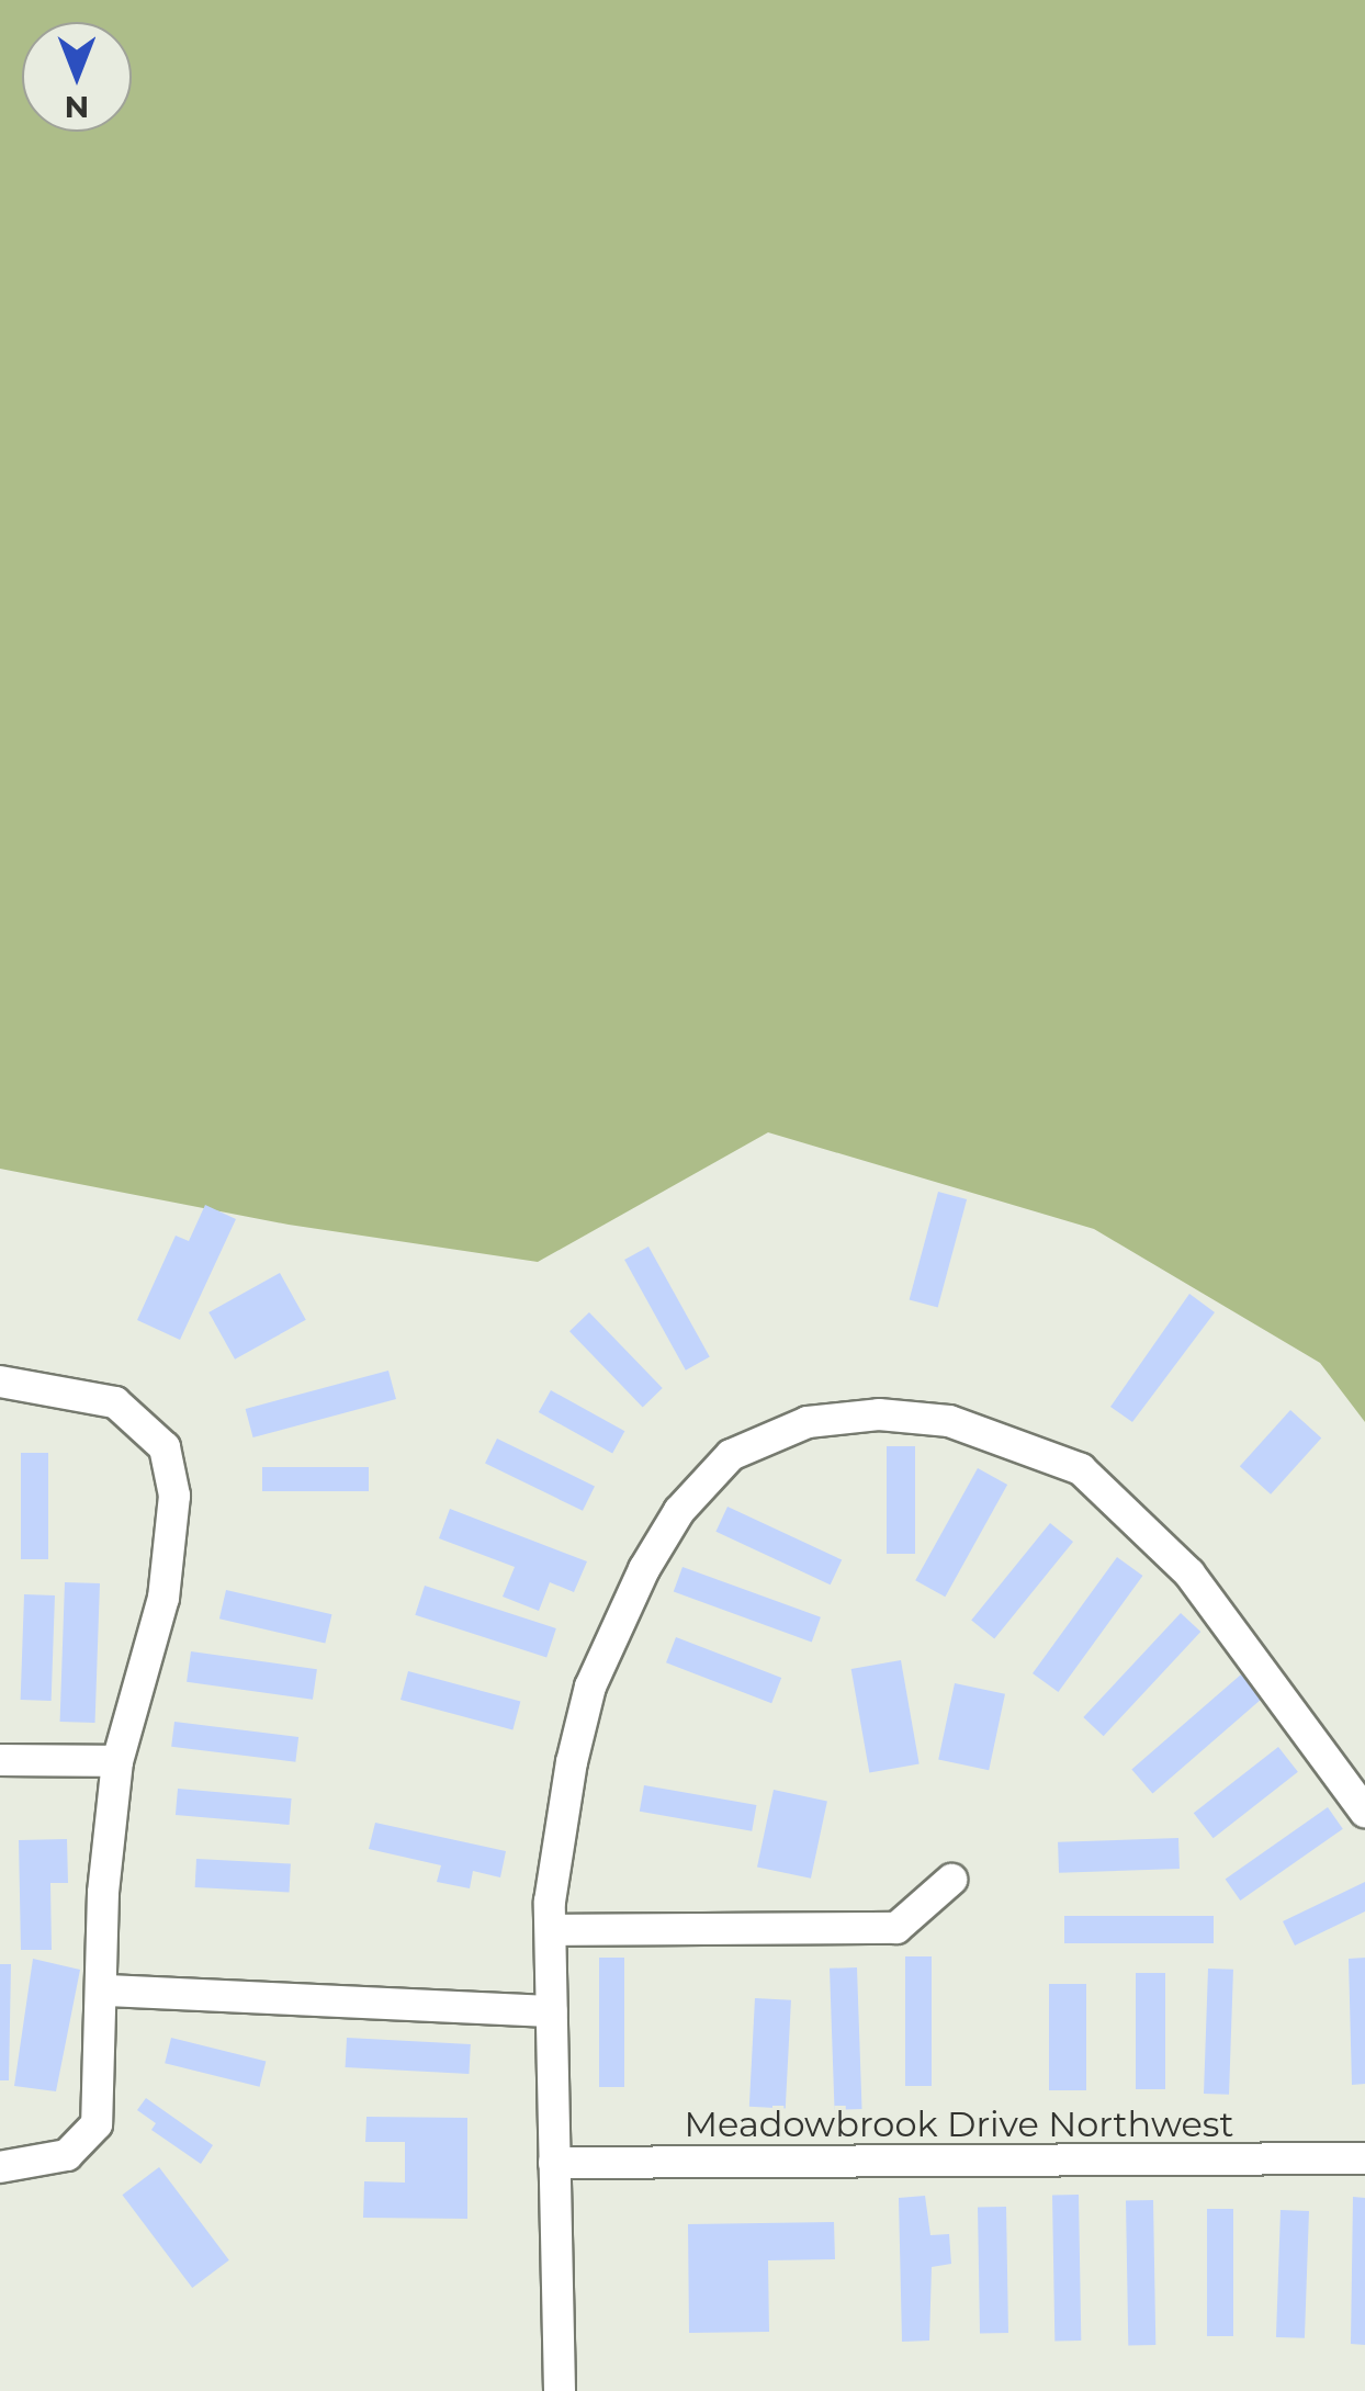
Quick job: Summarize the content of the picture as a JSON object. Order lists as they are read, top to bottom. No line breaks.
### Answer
{"streets":{"street":["Meadowbrook Drive Northwest"]},"north":"bottom"}
